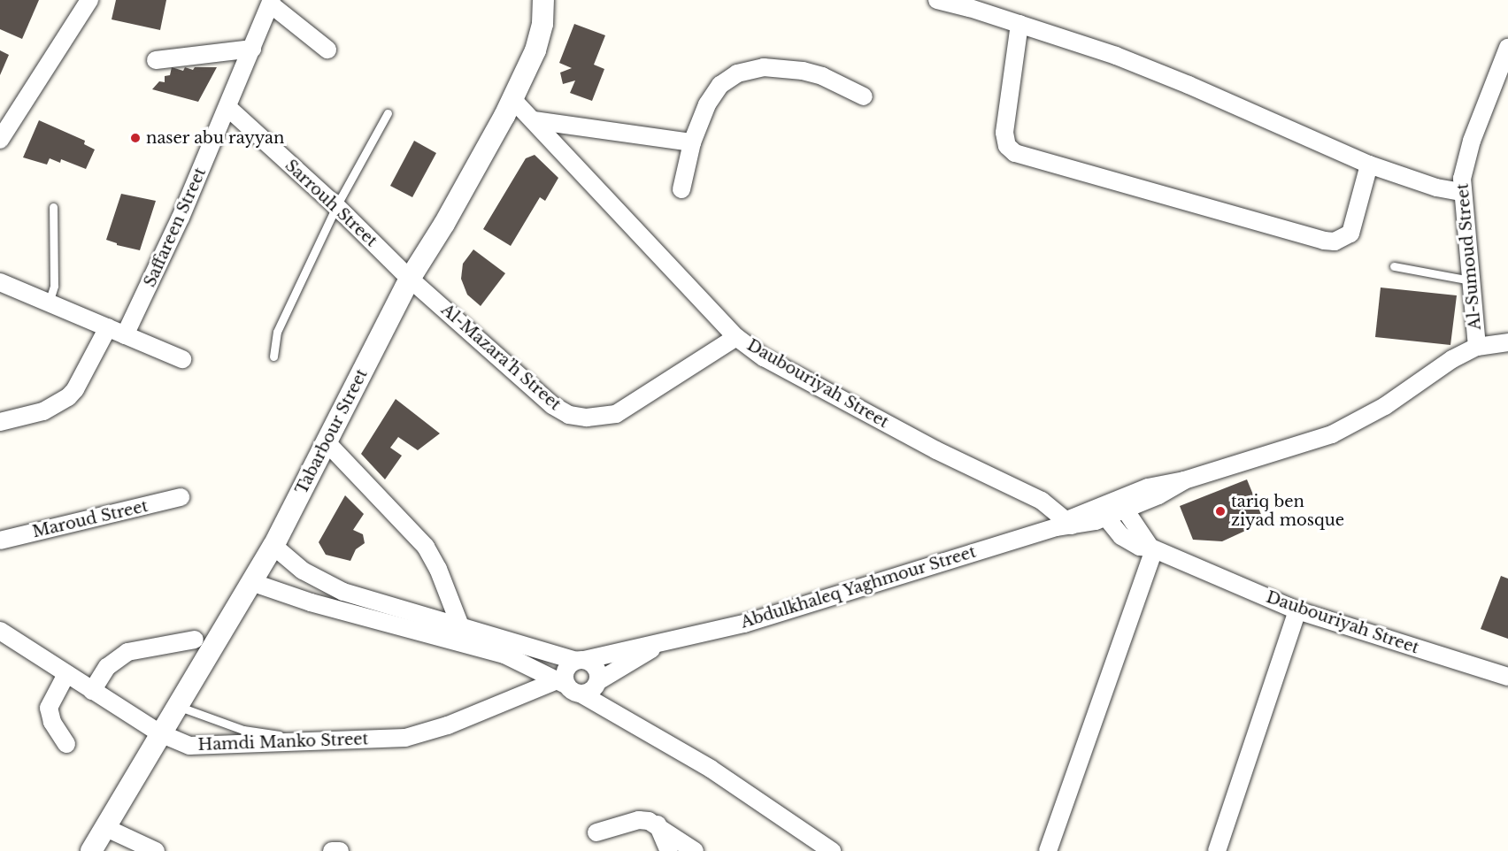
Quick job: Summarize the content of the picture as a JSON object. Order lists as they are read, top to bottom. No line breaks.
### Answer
{"streets":{"street":["Sarrouh Street","Saffareen Street","Al-Sumoud Street","Al-Mazara’h Street","Daubouriyah Street","Tabarbour Street","Maroud Street","Abdulkhaleq Yaghmour Street","Hamdi Manko Street"]},"crossings":[["Sarrouh Street","Saffareen Street"],["Sarrouh Street","Al-Mazara’h Street"],["Sarrouh Street","Tabarbour Street"],["Al-Sumoud Street","Abdulkhaleq Yaghmour Street"],["Al-Mazara’h Street","Daubouriyah Street"],["Al-Mazara’h Street","Tabarbour Street"],["Daubouriyah Street","Tabarbour Street"],["Daubouriyah Street","Abdulkhaleq Yaghmour Street"],["Tabarbour Street","Hamdi Manko Street"],["Abdulkhaleq Yaghmour Street","Hamdi Manko Street"]],"places":["naser abu rayyan","tariq ben ziyad mosque"]}
